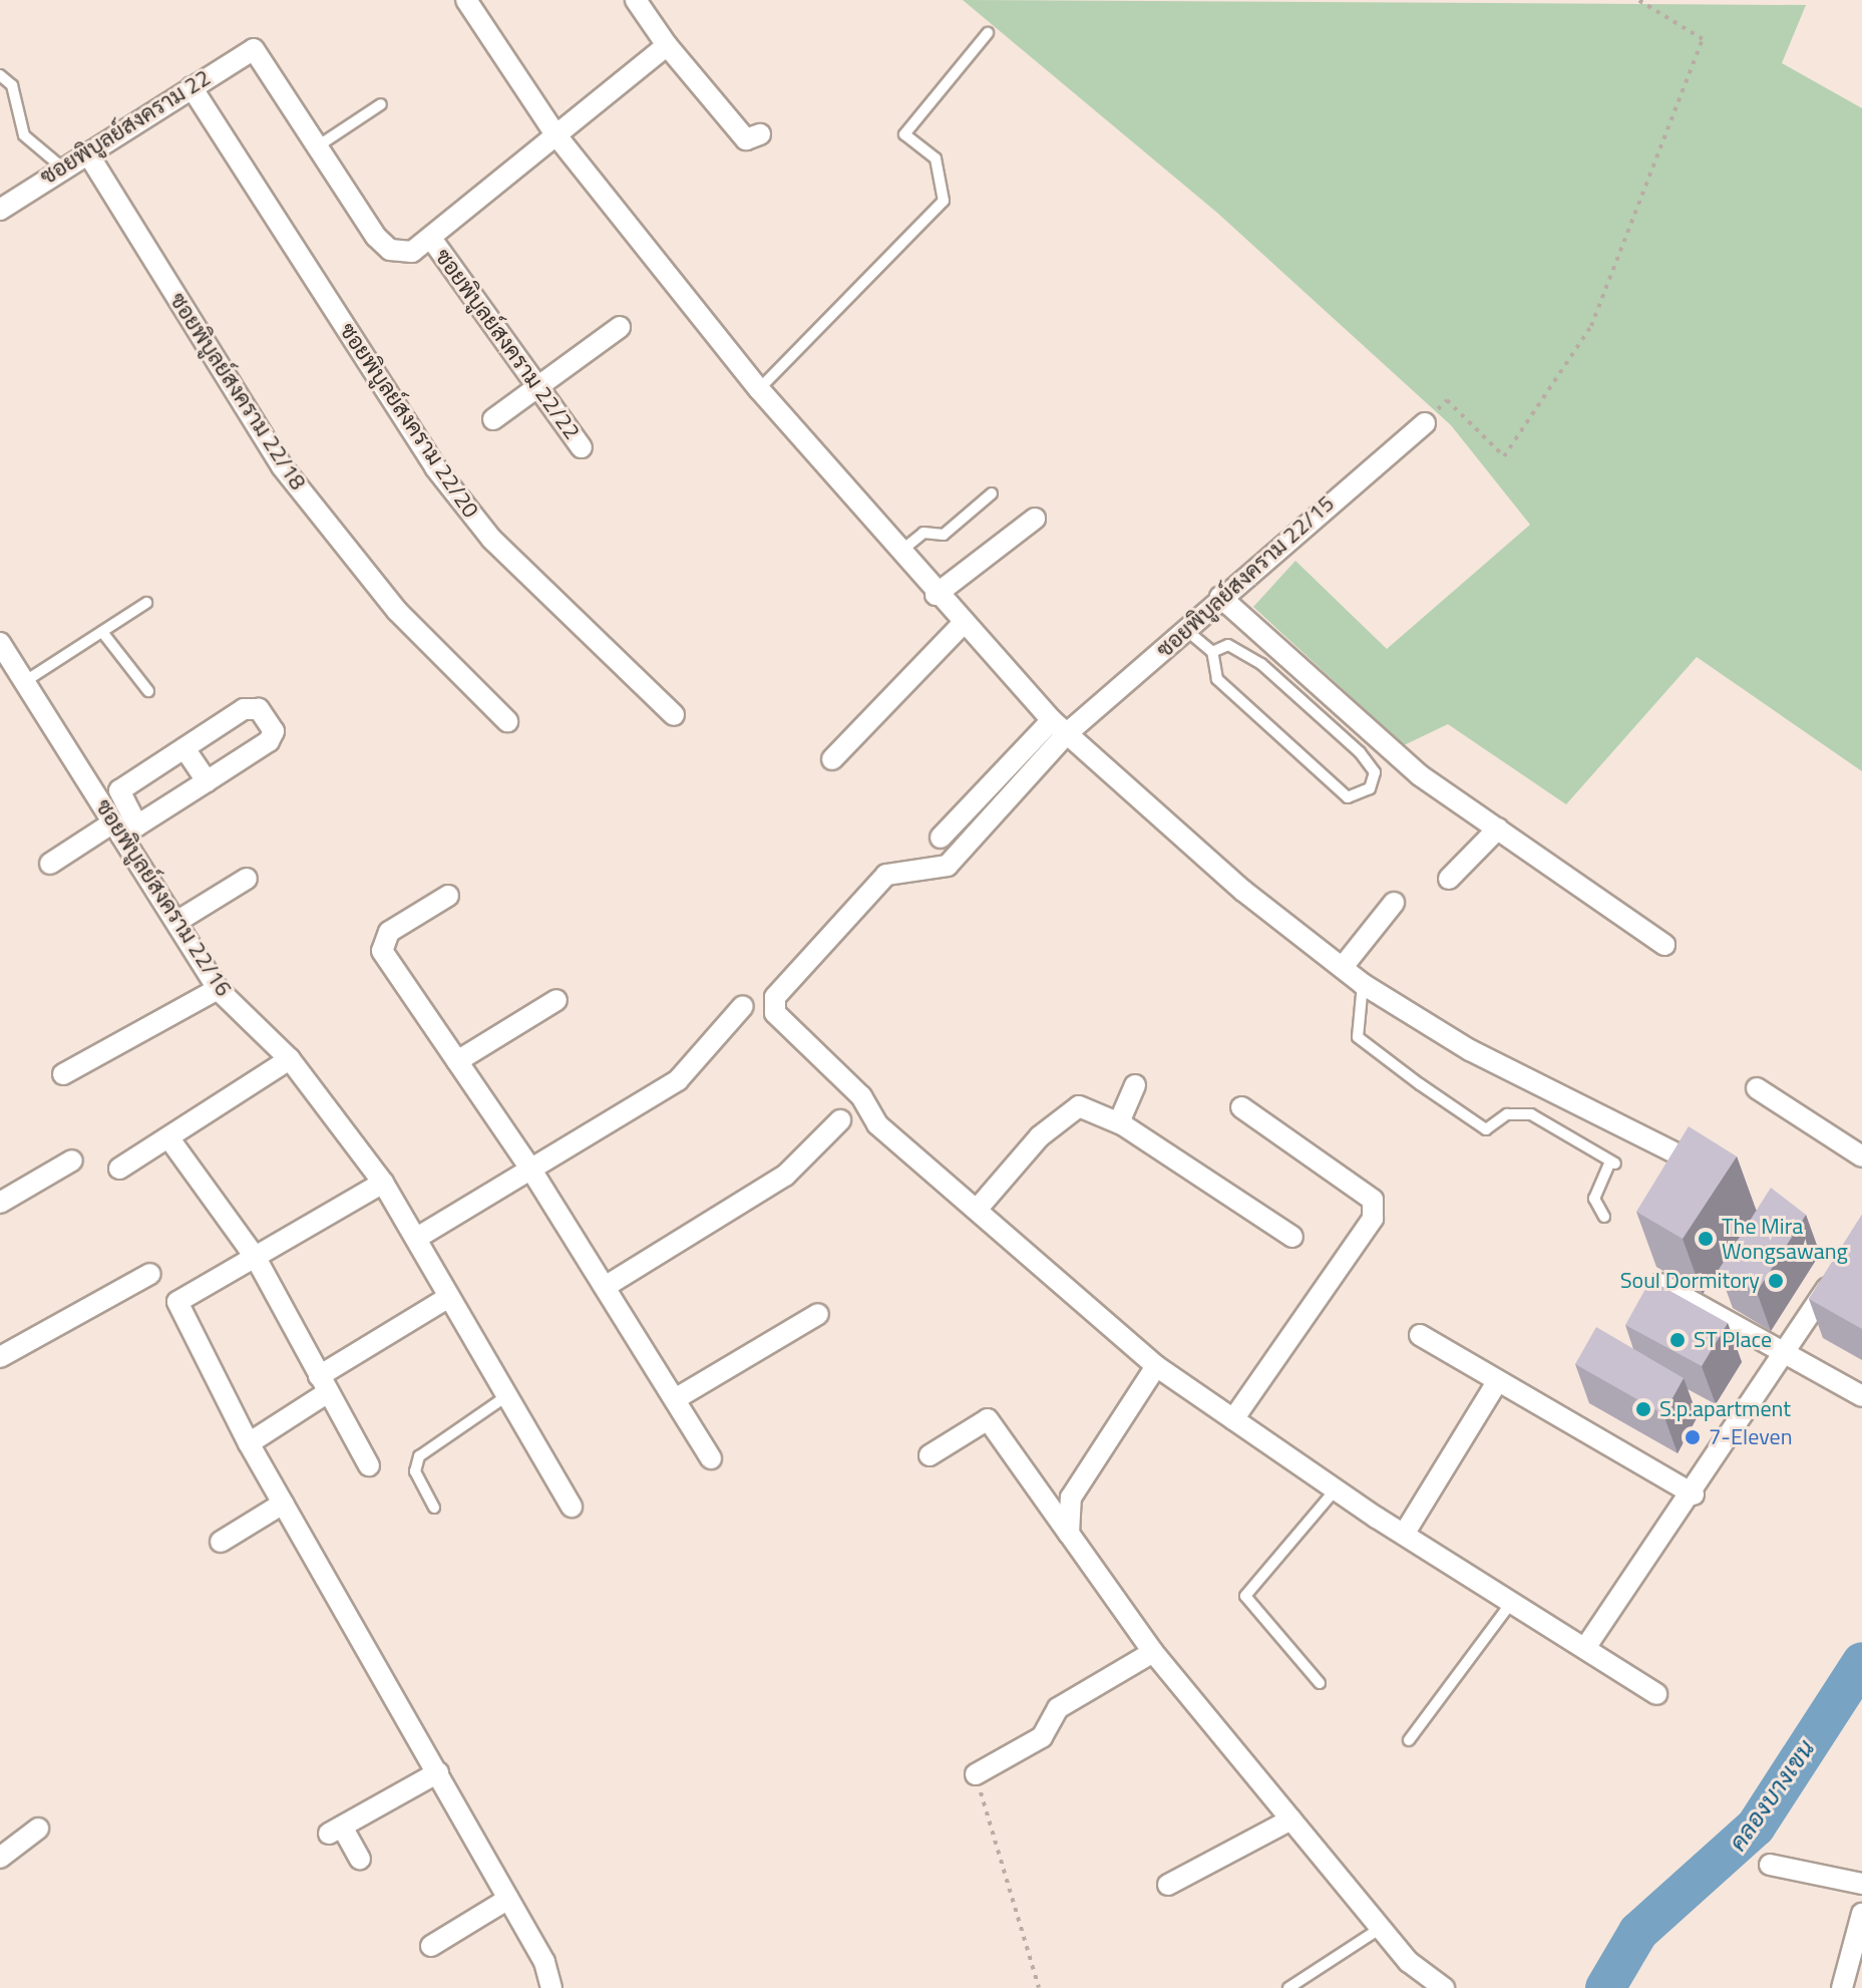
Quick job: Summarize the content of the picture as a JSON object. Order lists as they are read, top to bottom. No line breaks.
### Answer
{"streets":{"street":["ซอยพิบูลย์สงคราม 22","ซอยพิบูลย์สงคราม 22/22","ซอยพิบูลย์สงคราม 22/18","ซอยพิบูลย์สงคราม 22/20","ซอยพิบูลย์สงคราม 22/15","ซอยพิบูลย์สงคราม 22/16"]},"crossings":[["ซอยพิบูลย์สงคราม 22","ซอยพิบูลย์สงคราม 22/18"],["ซอยพิบูลย์สงคราม 22","ซอยพิบูลย์สงคราม 22/20"]],"water":["คลองบางเขน"],"places":["The Mira Wongsawang","Soul Dormitory","ST Place","S.p.apartment","7-Eleven"]}
